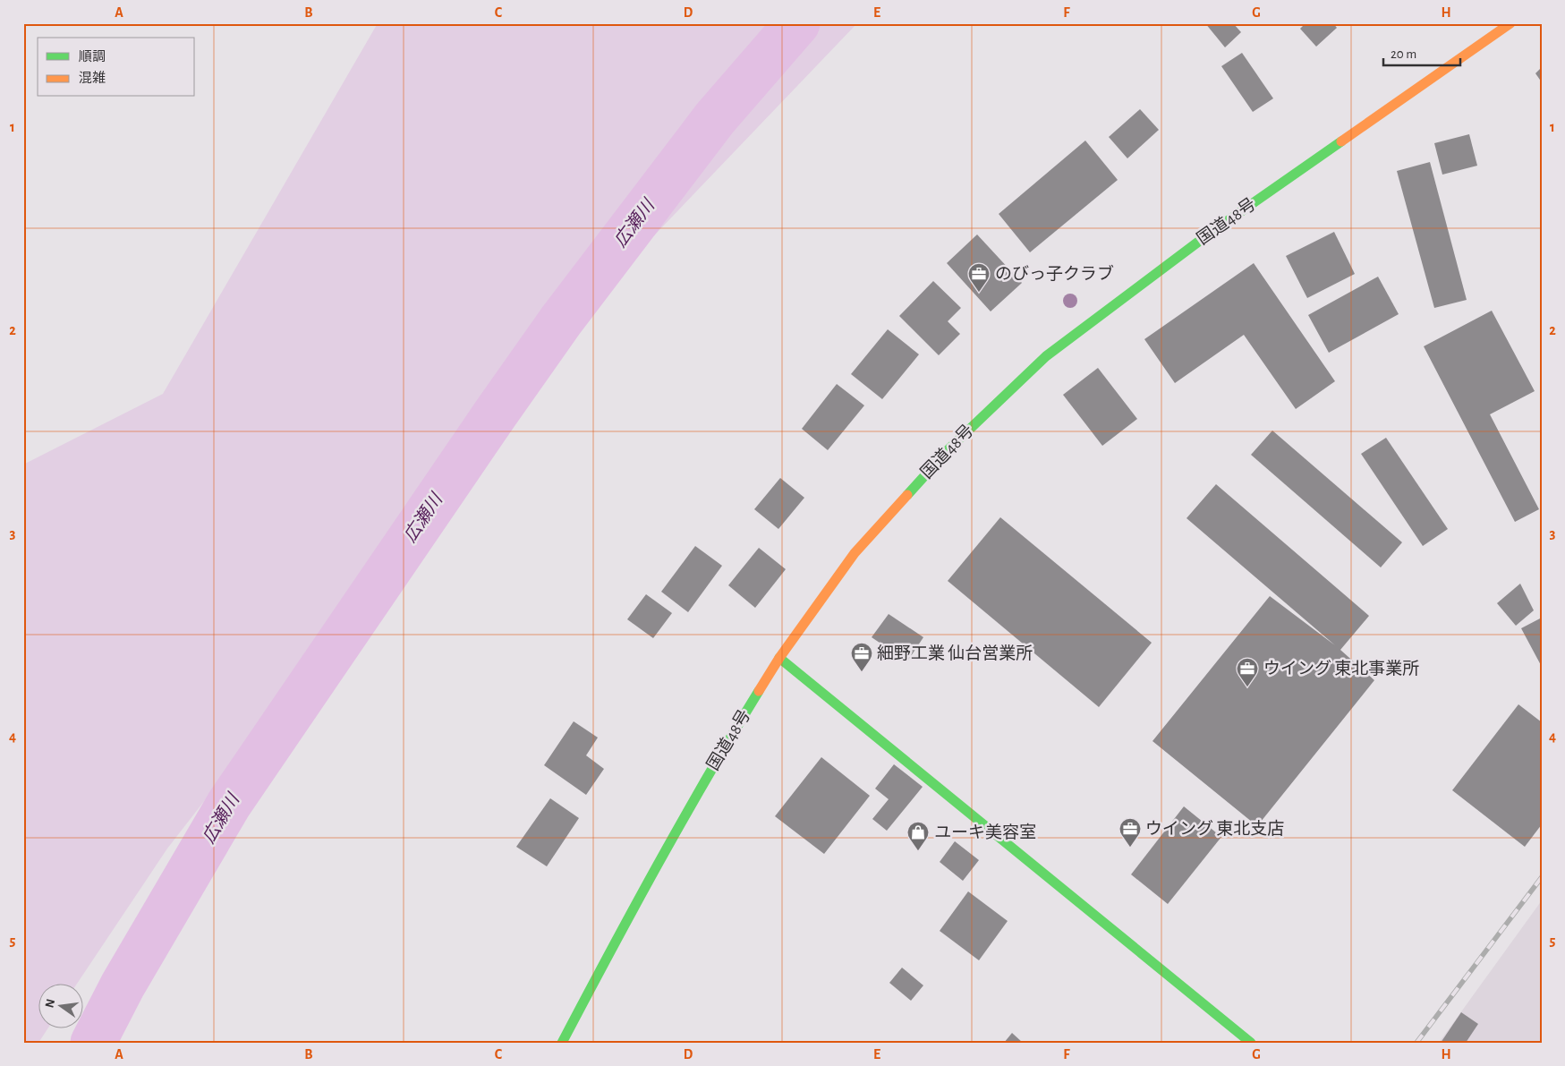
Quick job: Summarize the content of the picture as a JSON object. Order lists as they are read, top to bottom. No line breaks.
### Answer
{"streets":{"main road":["国道48号"]},"water":["広瀬川"],"places":{"office":["のびっ子クラブ","細野工業 仙台営業所","ウイング 東北事業所","ウイング 東北支店"],"shop":["ユーキ美容室"]},"legend":["順調","混雑"],"scale_bar":"20 m","north":"left","grid":{"columns":["A","B","C","D","E","F","G","H"],"rows":["1","2","3","4","5"]}}
